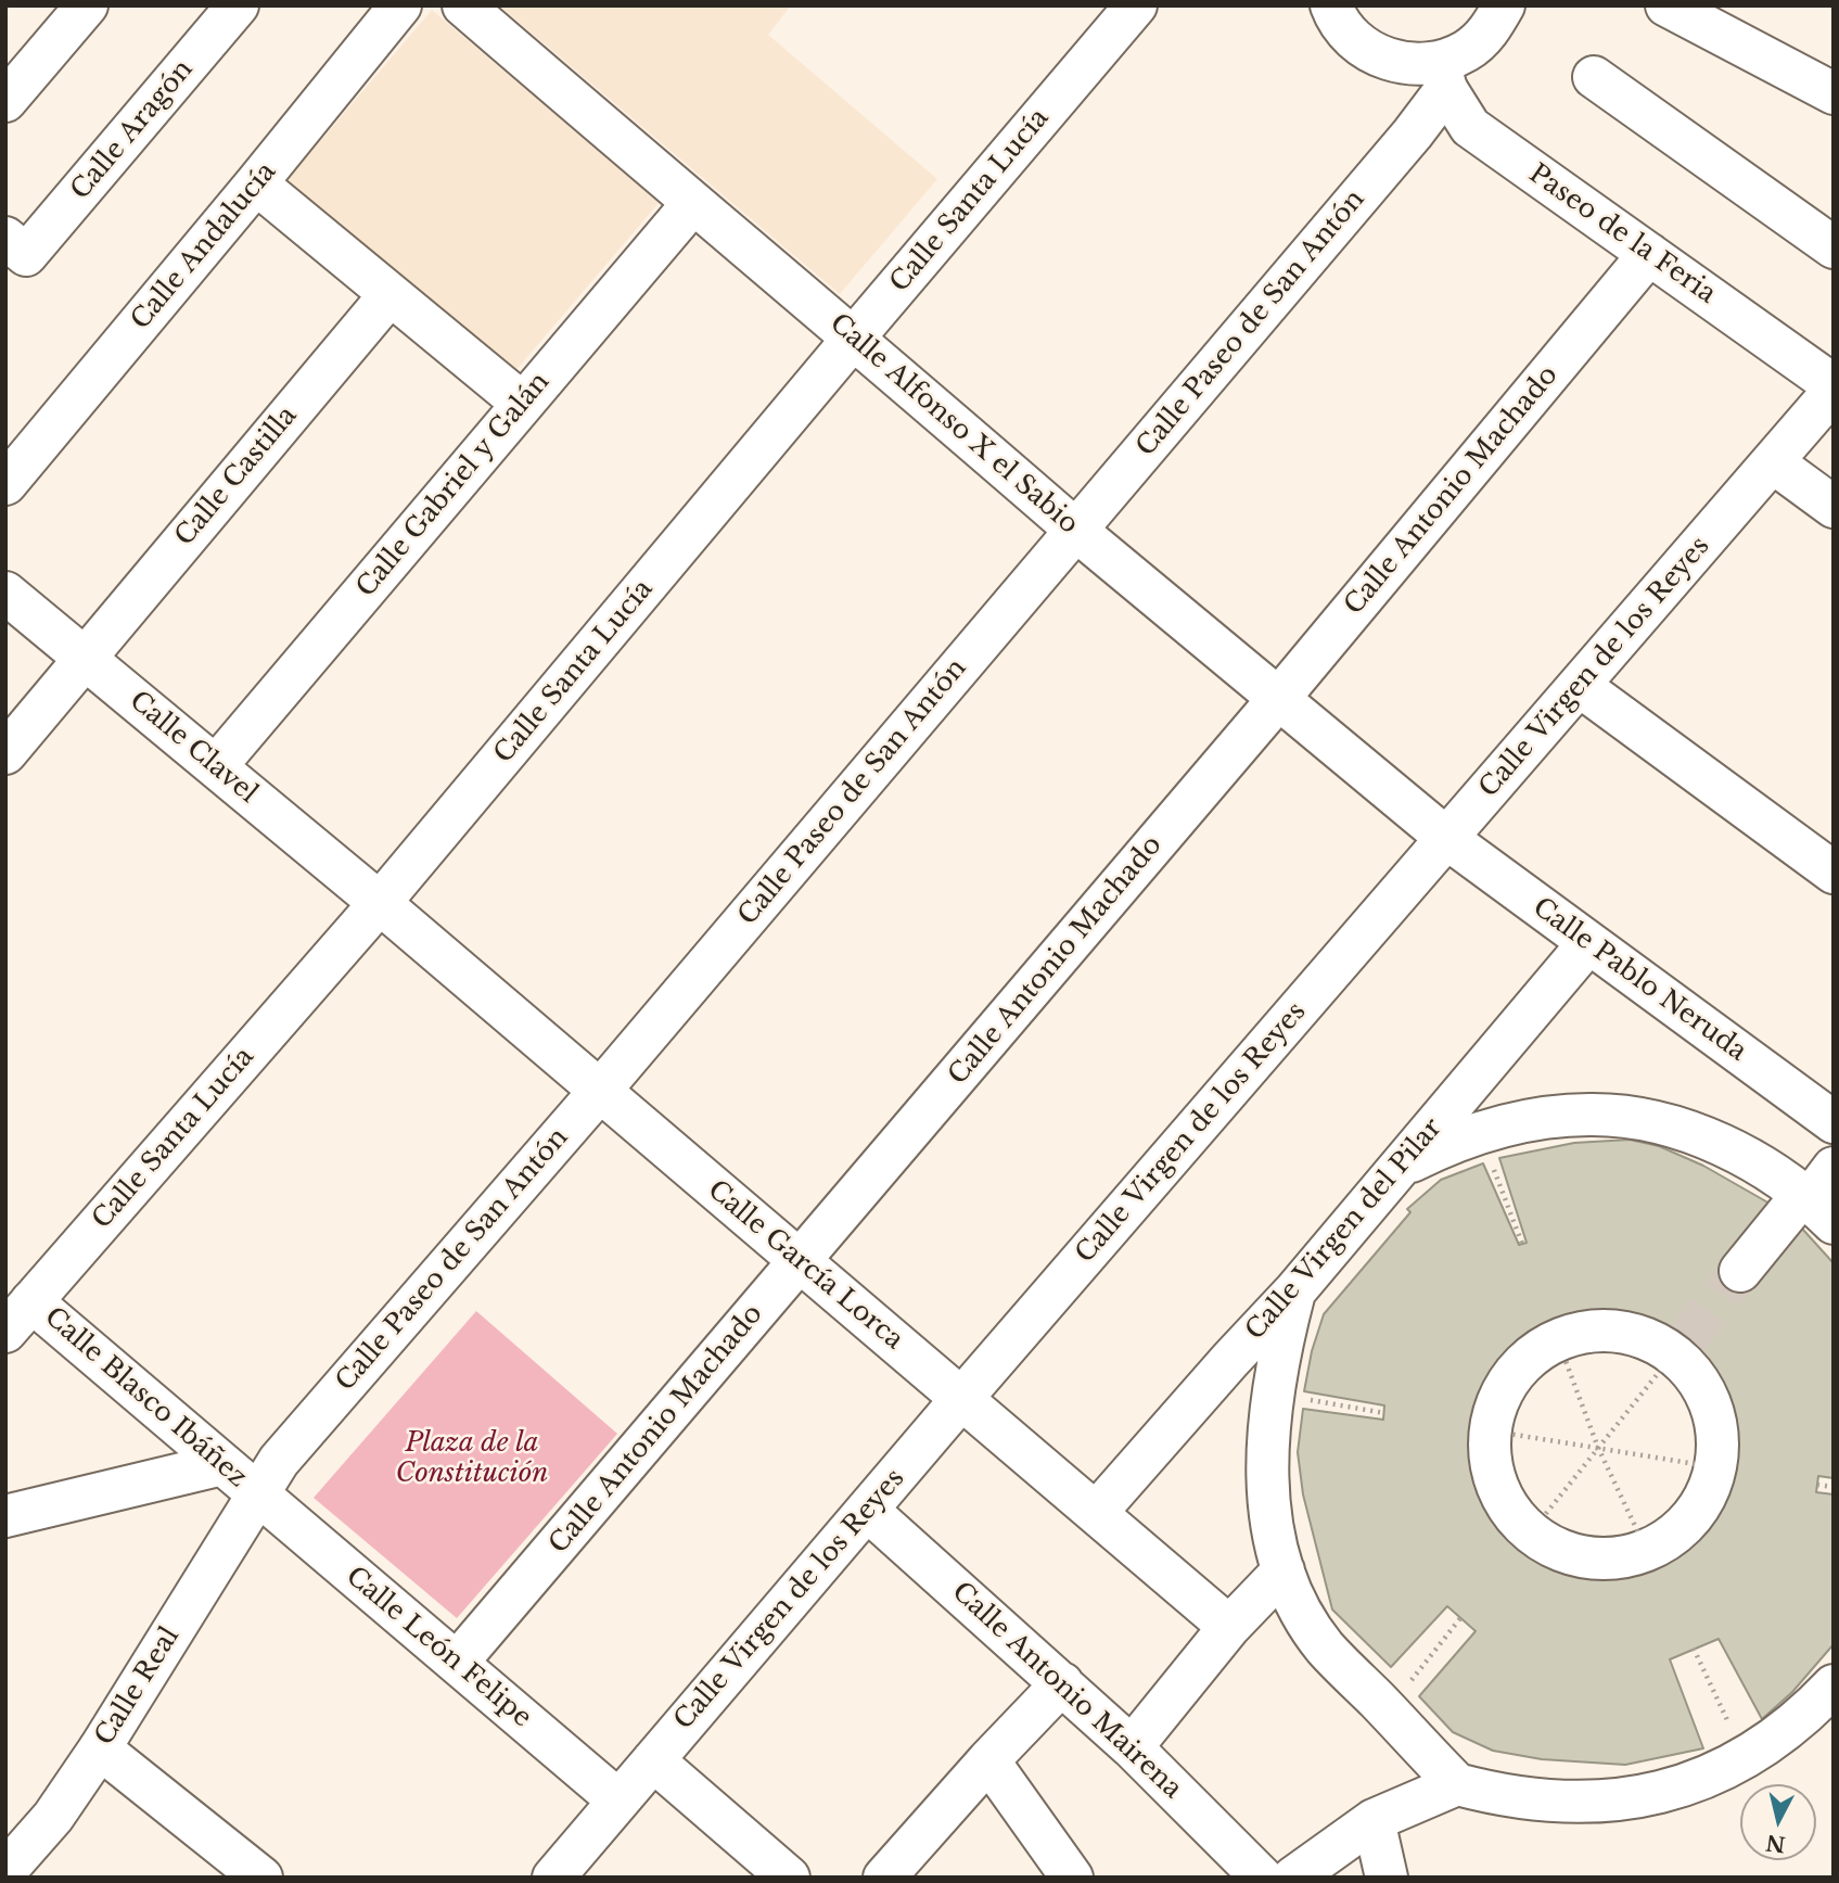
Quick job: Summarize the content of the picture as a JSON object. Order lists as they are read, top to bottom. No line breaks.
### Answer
{"streets":{"street":["Calle Aragón","Calle Santa Lucía","Paseo de la Feria","Calle Andalucía","Calle Paseo de San Antón","Calle Alfonso X el Sabio","Calle Castilla","Calle Gabriel y Galán","Calle Antonio Machado","Calle Virgen de los Reyes","Calle Clavel","Calle Pablo Neruda","Calle Virgen del Pilar","Calle García Lorca","Calle Blasco Ibáñez","Calle León Felipe","Calle Real","Calle Antonio Mairena"]},"crossings":[["Calle Santa Lucía","Calle Alfonso X el Sabio"],["Calle Santa Lucía","Calle Clavel"],["Calle Santa Lucía","Calle García Lorca"],["Calle Santa Lucía","Calle Blasco Ibáñez"],["Paseo de la Feria","Calle Paseo de San Antón"],["Paseo de la Feria","Calle Antonio Machado"],["Paseo de la Feria","Calle Virgen de los Reyes"],["Calle Paseo de San Antón","Calle Alfonso X el Sabio"],["Calle Paseo de San Antón","Calle García Lorca"],["Calle Paseo de San Antón","Calle Blasco Ibáñez"],["Calle Paseo de San Antón","Calle León Felipe"],["Calle Paseo de San Antón","Calle Real"],["Calle Alfonso X el Sabio","Calle Gabriel y Galán"],["Calle Alfonso X el Sabio","Calle Antonio Machado"],["Calle Alfonso X el Sabio","Calle Virgen de los Reyes"],["Calle Alfonso X el Sabio","Calle Pablo Neruda"],["Calle Castilla","Calle Clavel"],["Calle Gabriel y Galán","Calle Clavel"],["Calle Antonio Machado","Calle García Lorca"],["Calle Antonio Machado","Calle León Felipe"],["Calle Virgen de los Reyes","Calle Pablo Neruda"],["Calle Virgen de los Reyes","Calle García Lorca"],["Calle Virgen de los Reyes","Calle León Felipe"],["Calle Virgen de los Reyes","Calle Antonio Mairena"],["Calle Clavel","Calle García Lorca"],["Calle Pablo Neruda","Calle Virgen del Pilar"],["Calle Virgen del Pilar","Calle García Lorca"],["Calle Blasco Ibáñez","Calle León Felipe"],["Calle Blasco Ibáñez","Calle Real"],["Calle León Felipe","Calle Real"]],"parks":["Plaza de la Constitución"],"north":"bottom"}
